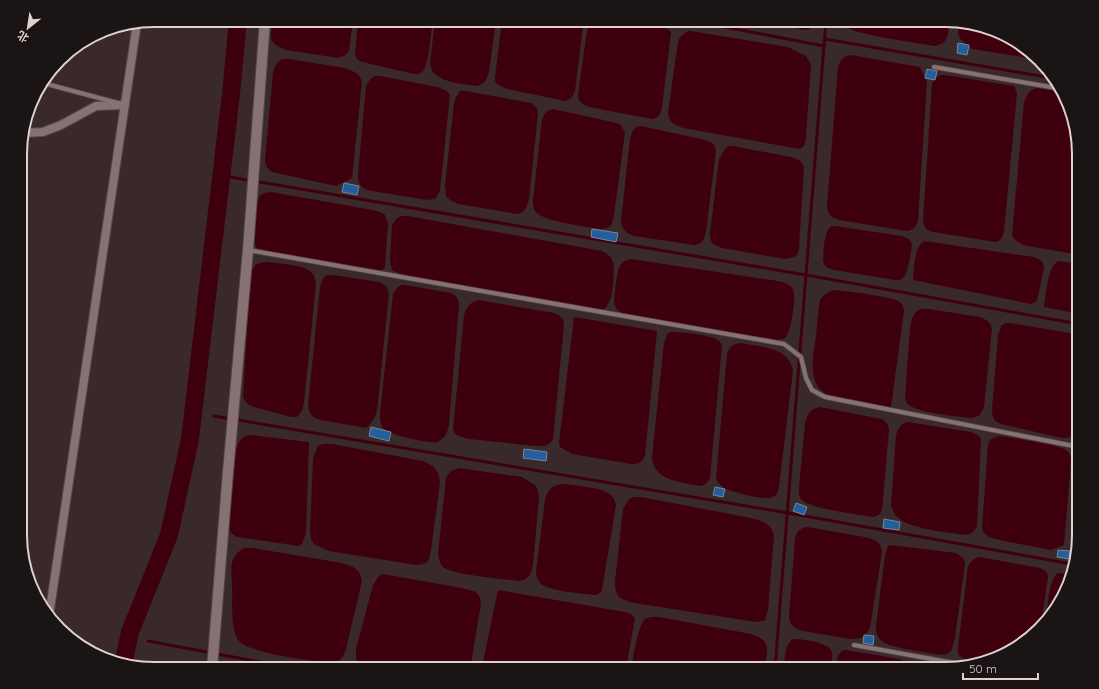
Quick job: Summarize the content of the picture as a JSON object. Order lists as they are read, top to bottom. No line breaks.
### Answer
{"scale_bar":"50 m","north":"bottom left"}
